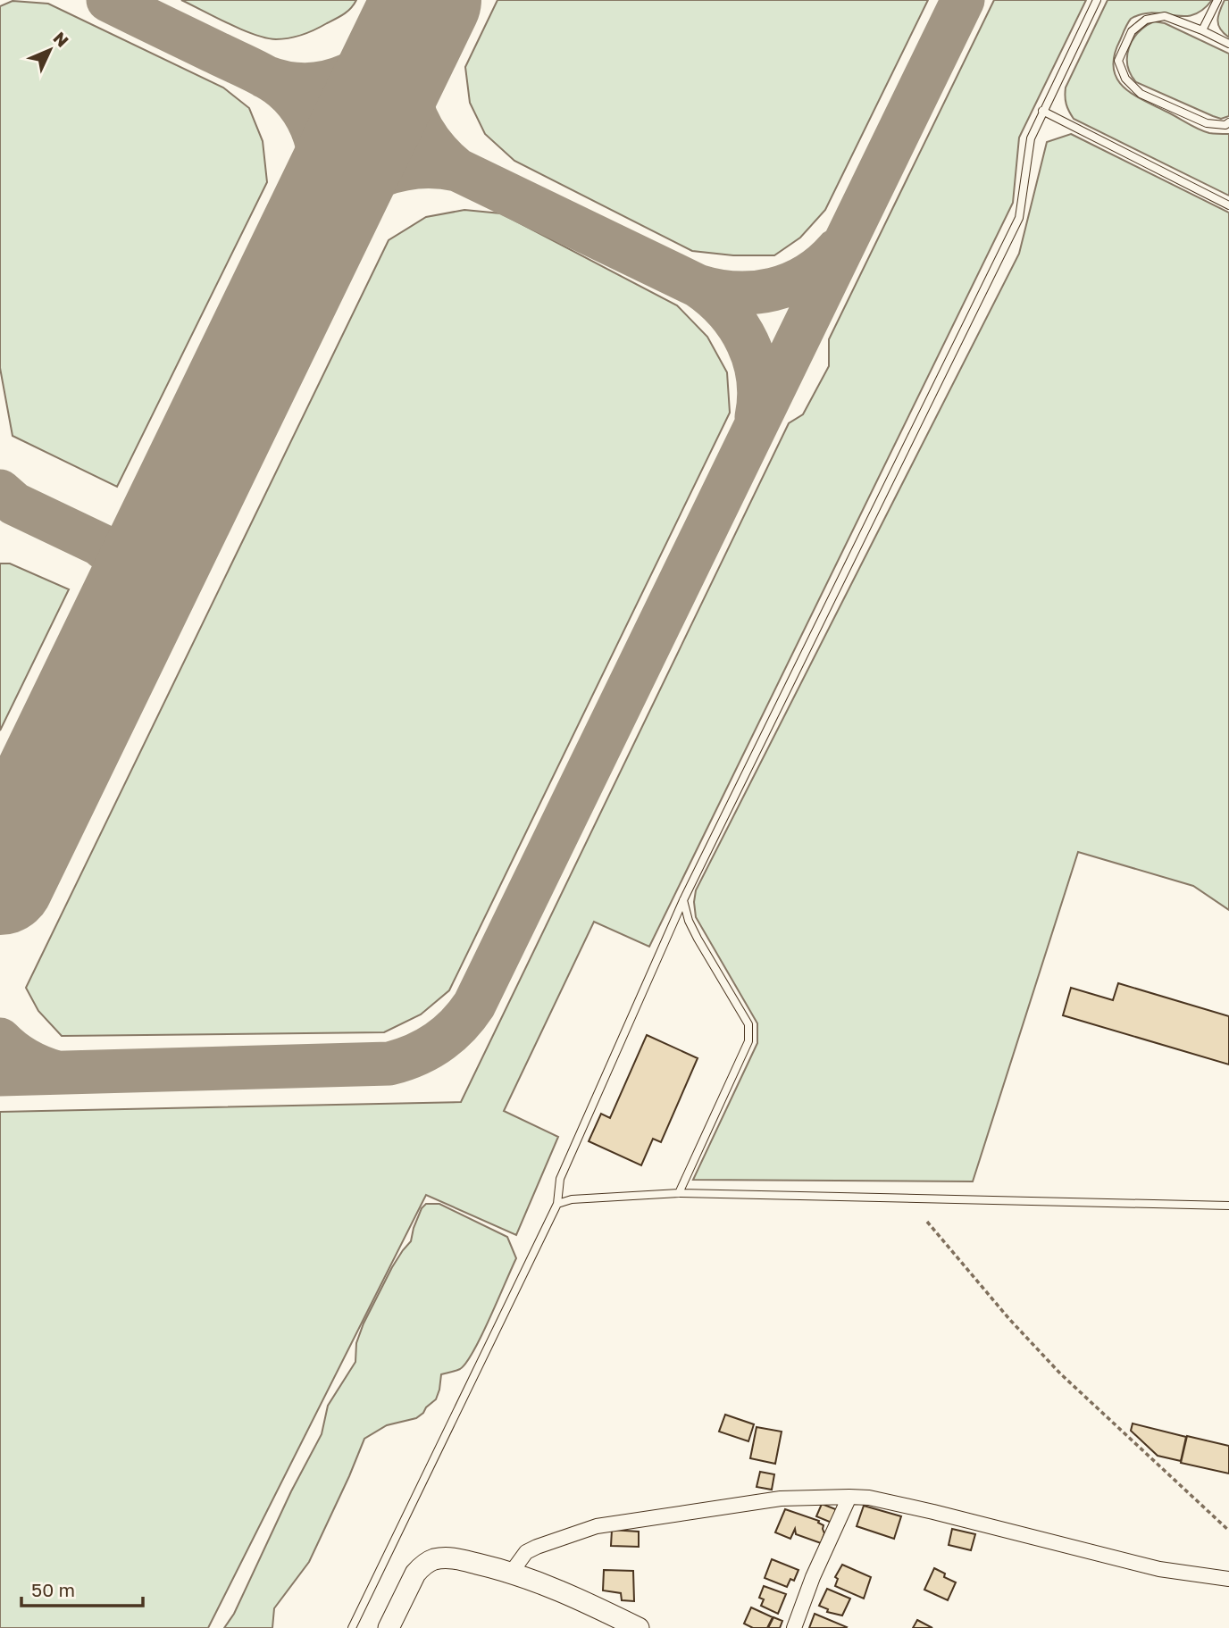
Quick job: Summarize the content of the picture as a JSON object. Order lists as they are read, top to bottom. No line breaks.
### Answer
{"scale_bar":"50 m","north":"top right"}
